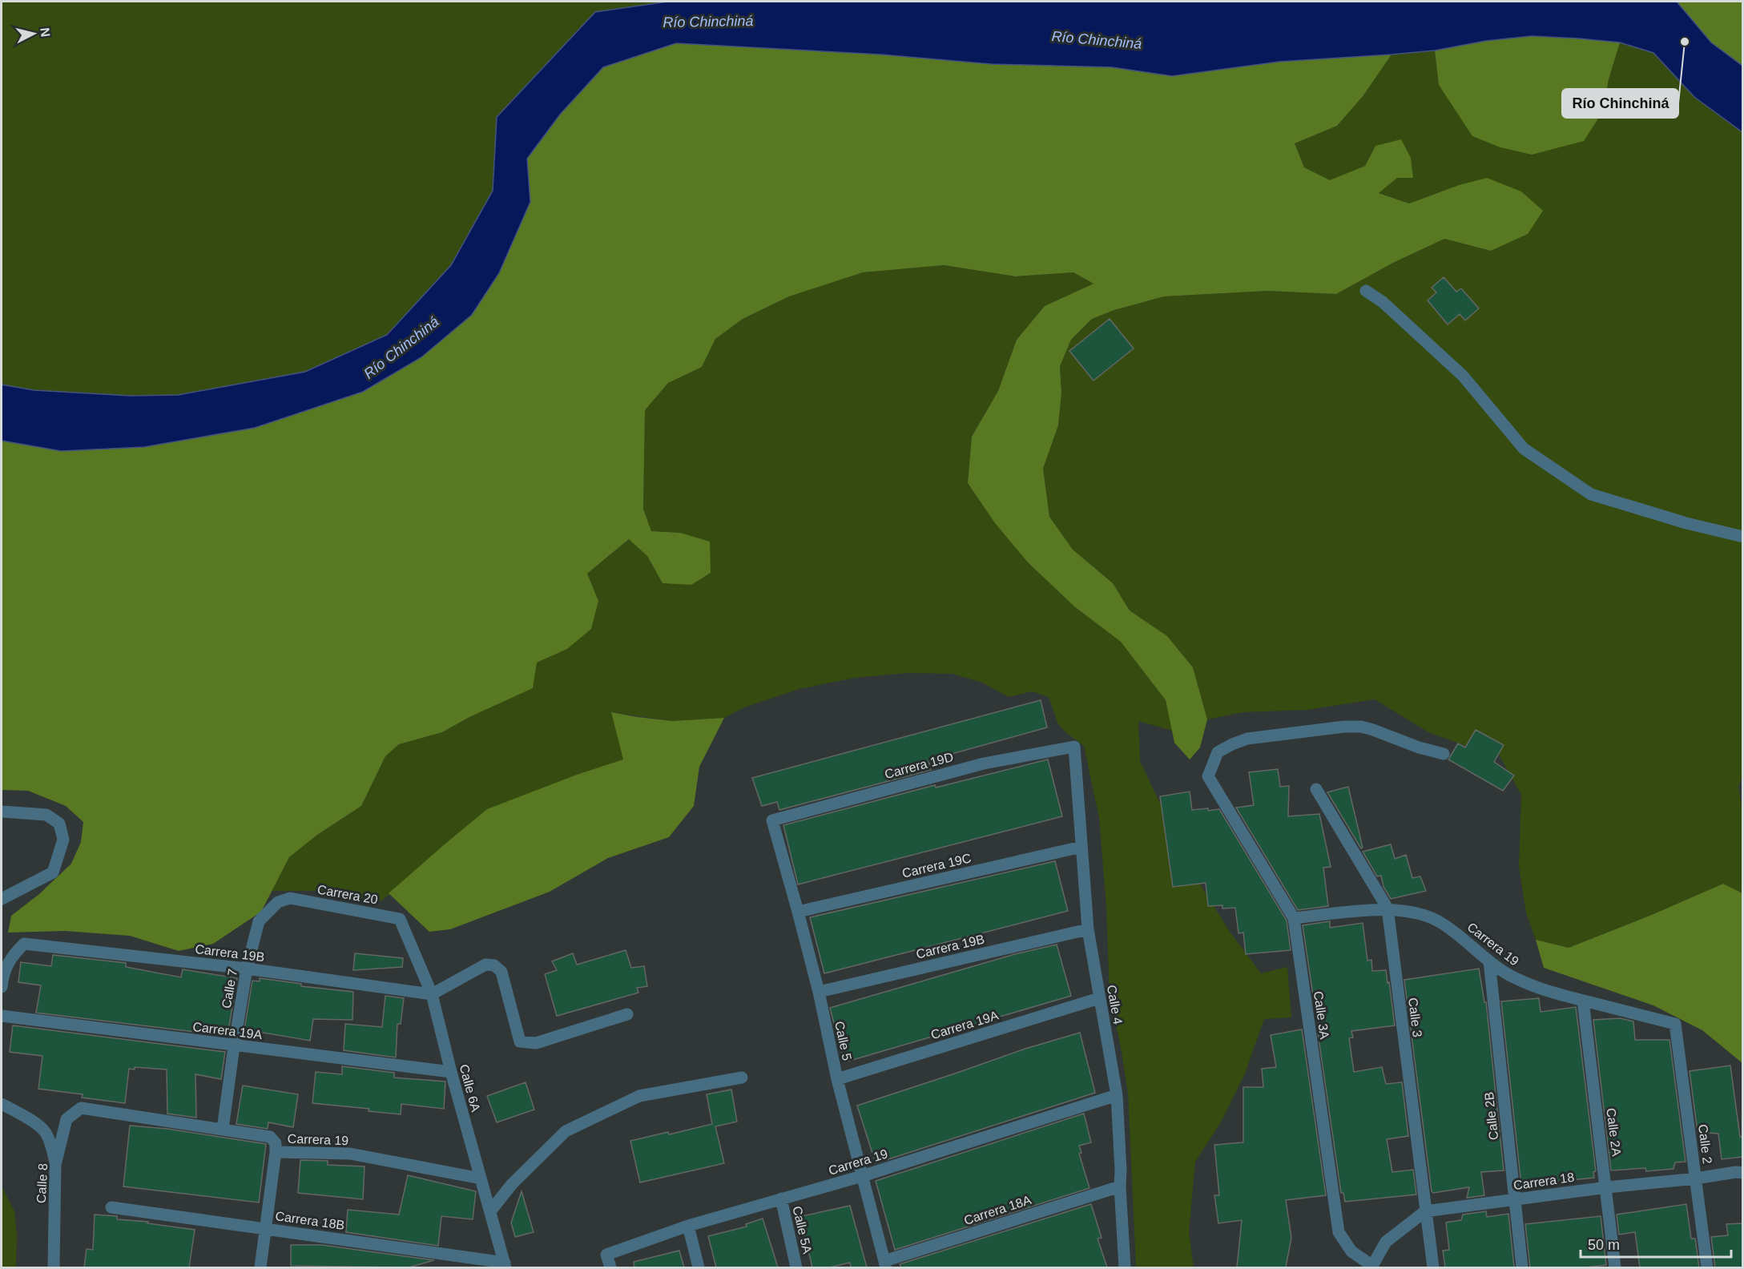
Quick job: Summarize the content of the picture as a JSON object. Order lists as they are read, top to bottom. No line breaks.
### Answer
{"streets":{"street":["Carrera 19D","Carrera 19C","Carrera 20","Carrera 19","Carrera 19B","Calle 7","Calle 4","Calle 3A","Calle 3","Carrera 19A","Calle 5","Calle 6A","Calle 2B","Calle 2A","Calle 2","Carrera 18","Calle 8","Carrera 18A","Carrera 18B","Calle 5A"]},"crossings":[["Carrera 19D","Calle 4"],["Carrera 19D","Calle 5"],["Carrera 19C","Calle 4"],["Carrera 19C","Calle 5"],["Carrera 20","Calle 7"],["Carrera 20","Calle 6A"],["Carrera 19","Calle 7"],["Carrera 19","Calle 4"],["Carrera 19","Calle 3A"],["Carrera 19","Calle 3"],["Carrera 19","Calle 5"],["Carrera 19","Calle 6A"],["Carrera 19","Calle 2B"],["Carrera 19","Calle 2A"],["Carrera 19","Calle 2"],["Carrera 19","Calle 8"],["Carrera 19","Calle 5A"],["Carrera 19B","Calle 7"],["Carrera 19B","Calle 4"],["Carrera 19B","Calle 5"],["Carrera 19B","Calle 6A"],["Calle 7","Carrera 19A"],["Calle 4","Carrera 19A"],["Calle 4","Carrera 18A"],["Calle 3","Carrera 18"],["Carrera 19A","Calle 5"],["Carrera 19A","Calle 6A"],["Calle 5","Carrera 18A"],["Calle 6A","Carrera 18B"],["Calle 2B","Carrera 18"],["Calle 2A","Carrera 18"],["Calle 2","Carrera 18"]],"water":["Río Chinchiná"],"places":["Río Chinchiná"],"scale_bar":"50 m","north":"right"}
